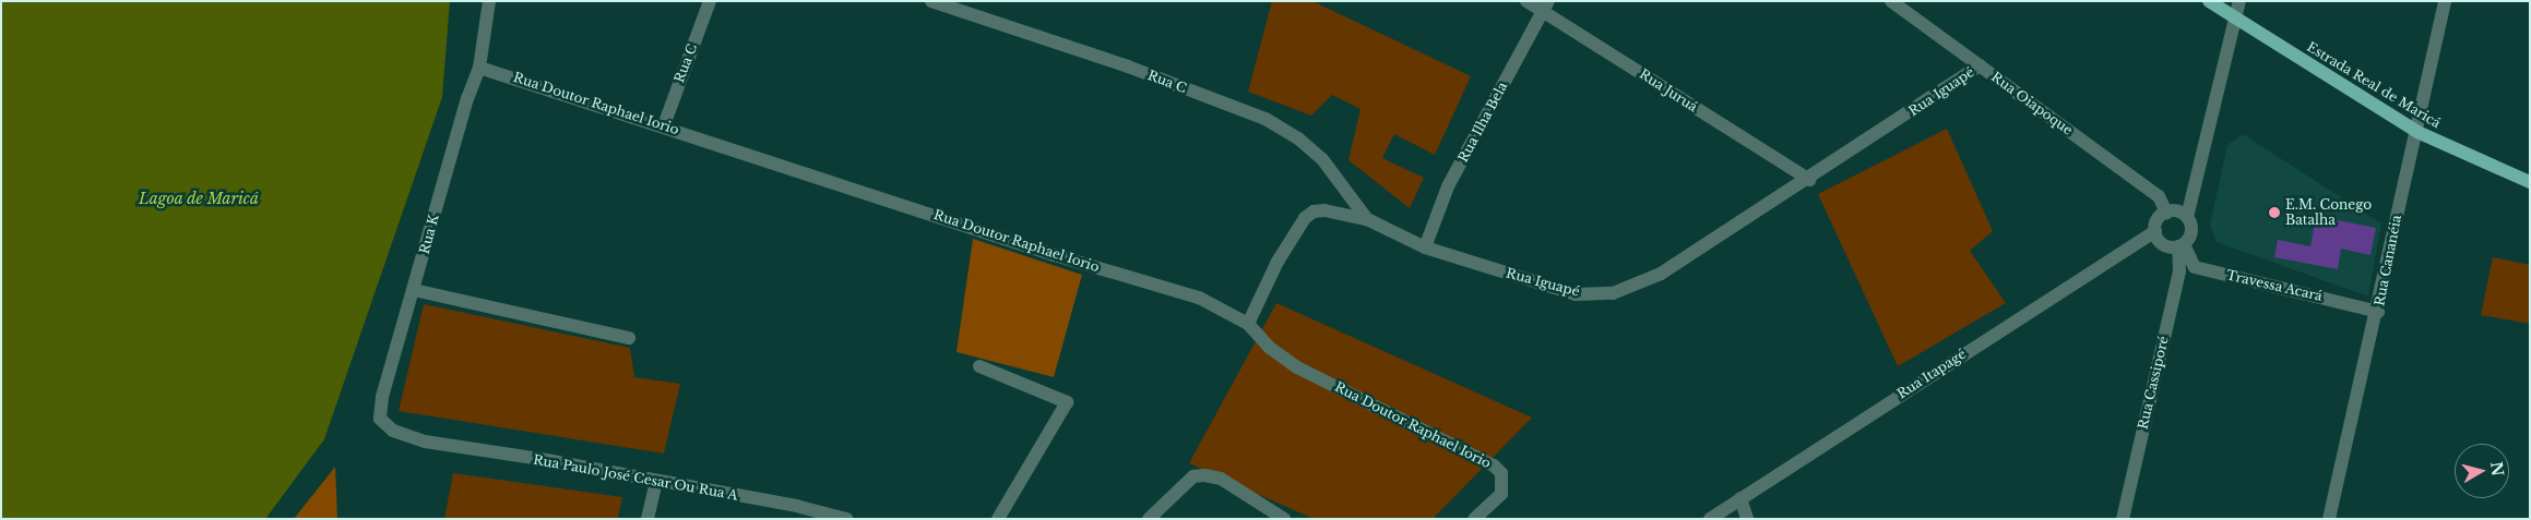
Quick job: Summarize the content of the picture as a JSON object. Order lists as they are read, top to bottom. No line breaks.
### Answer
{"streets":{"main road":["Estrada Real de Maricá"],"street":["Rua C","Rua Juruá","Rua Iguapé","Rua Doutor Raphael Iorio","Rua Oiapoque","Rua Ilha Bela","Rua K","Rua Cananéia","Travessa Acará","Rua Itapagé","Rua Cassiporé","Rua Paulo José Cesar Ou Rua A"]},"crossings":[["Rua C","Rua Iguapé"],["Rua C","Rua Doutor Raphael Iorio"],["Estrada Real de Maricá","Rua Cananéia"],["Estrada Real de Maricá","Rua Cassiporé"],["Rua Juruá","Rua Iguapé"],["Rua Juruá","Rua Ilha Bela"],["Rua Iguapé","Rua Doutor Raphael Iorio"],["Rua Iguapé","Rua Oiapoque"],["Rua Iguapé","Rua Ilha Bela"],["Rua Doutor Raphael Iorio","Rua K"],["Rua Oiapoque","Travessa Acará"],["Rua Oiapoque","Rua Itapagé"],["Rua Oiapoque","Rua Cassiporé"],["Rua K","Rua Paulo José Cesar Ou Rua A"],["Rua Cananéia","Travessa Acará"],["Travessa Acará","Rua Itapagé"],["Travessa Acará","Rua Cassiporé"],["Rua Itapagé","Rua Cassiporé"]],"water":["Lagoa de Maricá"],"places":["E.M. Conego Batalha"],"north":"right"}
